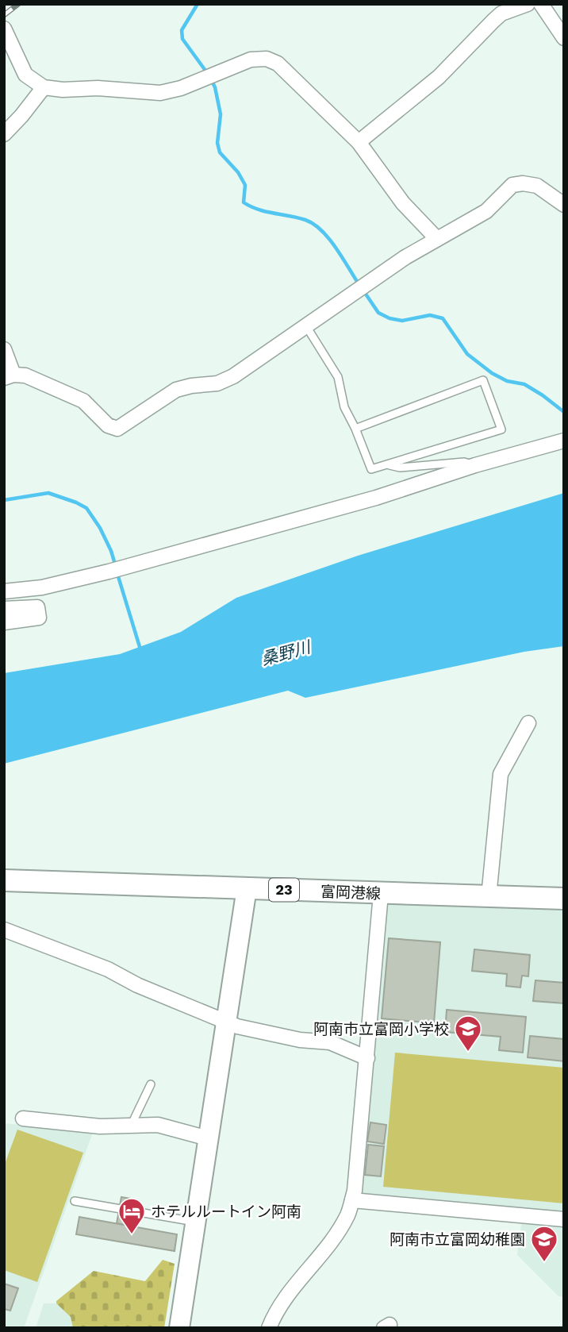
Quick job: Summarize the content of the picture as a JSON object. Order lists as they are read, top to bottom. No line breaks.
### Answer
{"streets":{"main road":["23","富岡港線"]},"water":["桑野川"],"places":{"school or university":["阿南市立富岡小学校","阿南市立富岡幼稚園"],"hotel":["ホテルルートイン阿南"]}}
